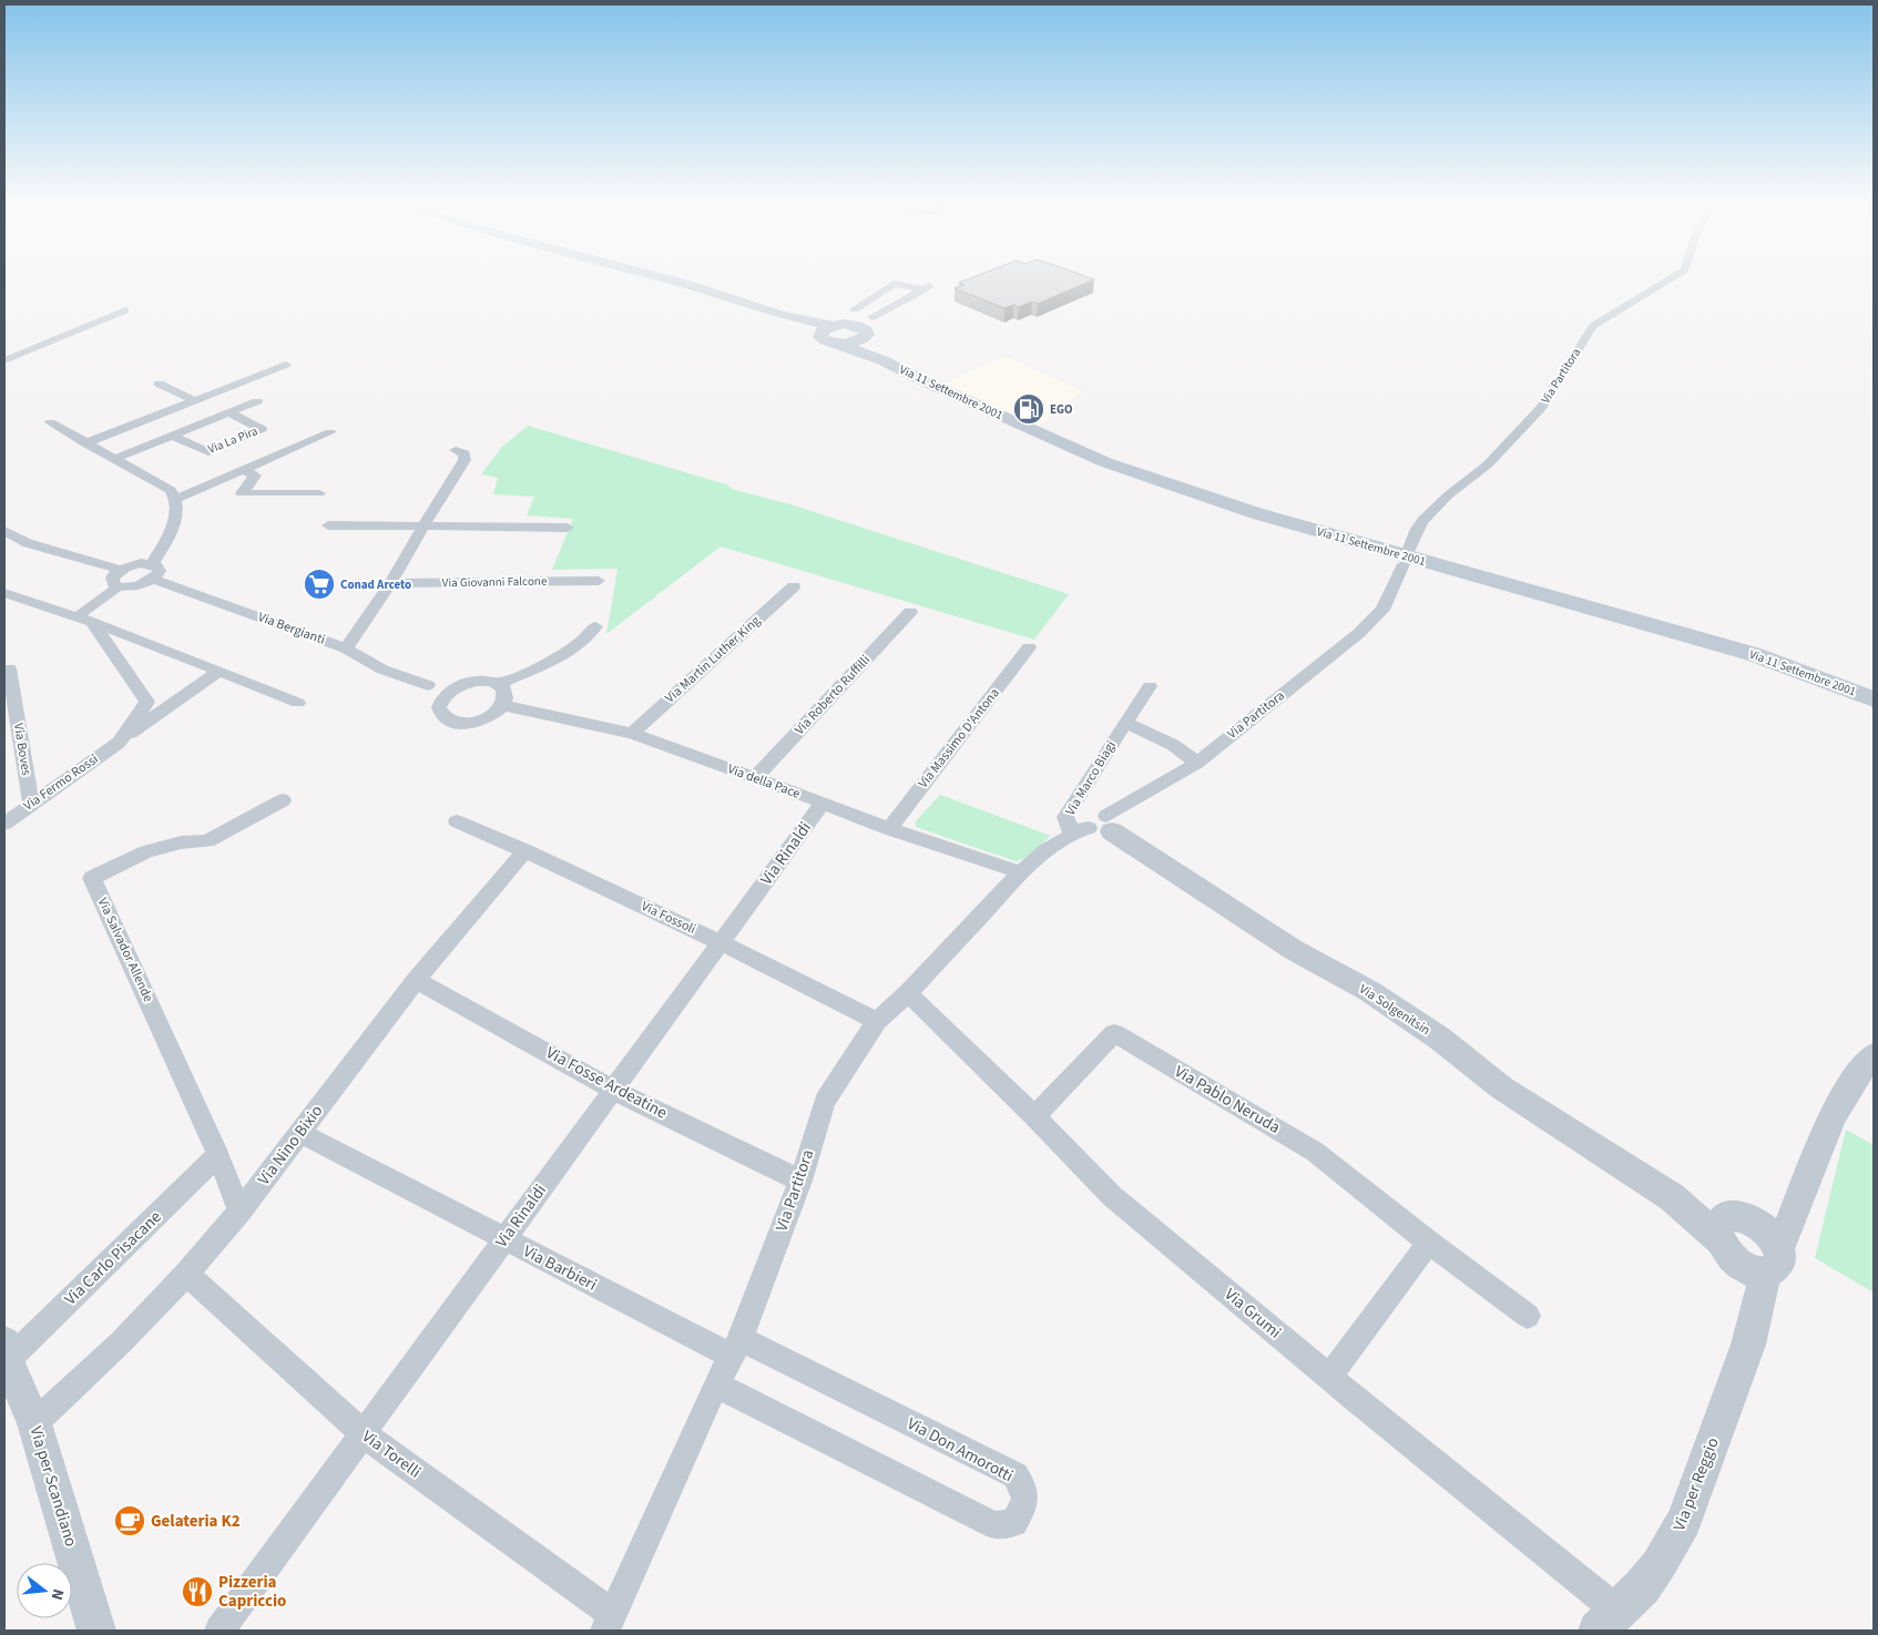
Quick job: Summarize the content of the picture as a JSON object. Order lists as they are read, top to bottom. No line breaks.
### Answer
{"streets":{"main road":["Via 11 Settembre 2001"],"street":["Via Partitora","Via La Pira","Via Giovanni Falcone","Via Bergianti","Via Martin Luther King","Via Roberto Ruffilli","Via Massimo D'Antona","Via Boves","Via Marco Biagi","Via della Pace","Via Fermo Rossi","Via Rinaldi","Via Fossoli","Via Salvador Allende","Via Solgenitsin","Via Fosse Ardeatine","Via Pablo Neruda","Via Nino Bixio","Via Carlo Pisacane","Via Barbieri","Via Grumi","Via Don Amorotti","Via Torelli","Via per Reggio","Via per Scandiano"]},"crossings":[["Via Partitora","Via 11 Settembre 2001"],["Via Partitora","Via Marco Biagi"],["Via Partitora","Via della Pace"],["Via Partitora","Via Fossoli"],["Via Partitora","Via Solgenitsin"],["Via Partitora","Via Fosse Ardeatine"],["Via Partitora","Via Barbieri"],["Via Partitora","Via Grumi"],["Via Partitora","Via Don Amorotti"],["Via Partitora","Via Torelli"],["Via Martin Luther King","Via della Pace"],["Via Roberto Ruffilli","Via della Pace"],["Via Massimo D'Antona","Via della Pace"],["Via Boves","Via Fermo Rossi"],["Via Marco Biagi","Via Solgenitsin"],["Via della Pace","Via Rinaldi"],["Via Rinaldi","Via Fossoli"],["Via Rinaldi","Via Fosse Ardeatine"],["Via Rinaldi","Via Barbieri"],["Via Rinaldi","Via Torelli"],["Via Fossoli","Via Nino Bixio"],["Via Salvador Allende","Via Nino Bixio"],["Via Salvador Allende","Via Carlo Pisacane"],["Via Solgenitsin","Via per Reggio"],["Via Fosse Ardeatine","Via Nino Bixio"],["Via Pablo Neruda","Via Grumi"],["Via Nino Bixio","Via Barbieri"],["Via Nino Bixio","Via Torelli"],["Via Nino Bixio","Via per Scandiano"],["Via Carlo Pisacane","Via per Scandiano"],["Via Barbieri","Via Don Amorotti"],["Via Grumi","Via per Reggio"]],"places":{"fuel station":["EGO"],"supermarket":["Conad Arceto"],"cafe":["Gelateria K2"],"restaurant":["Pizzeria Capriccio"]},"north":"right"}
